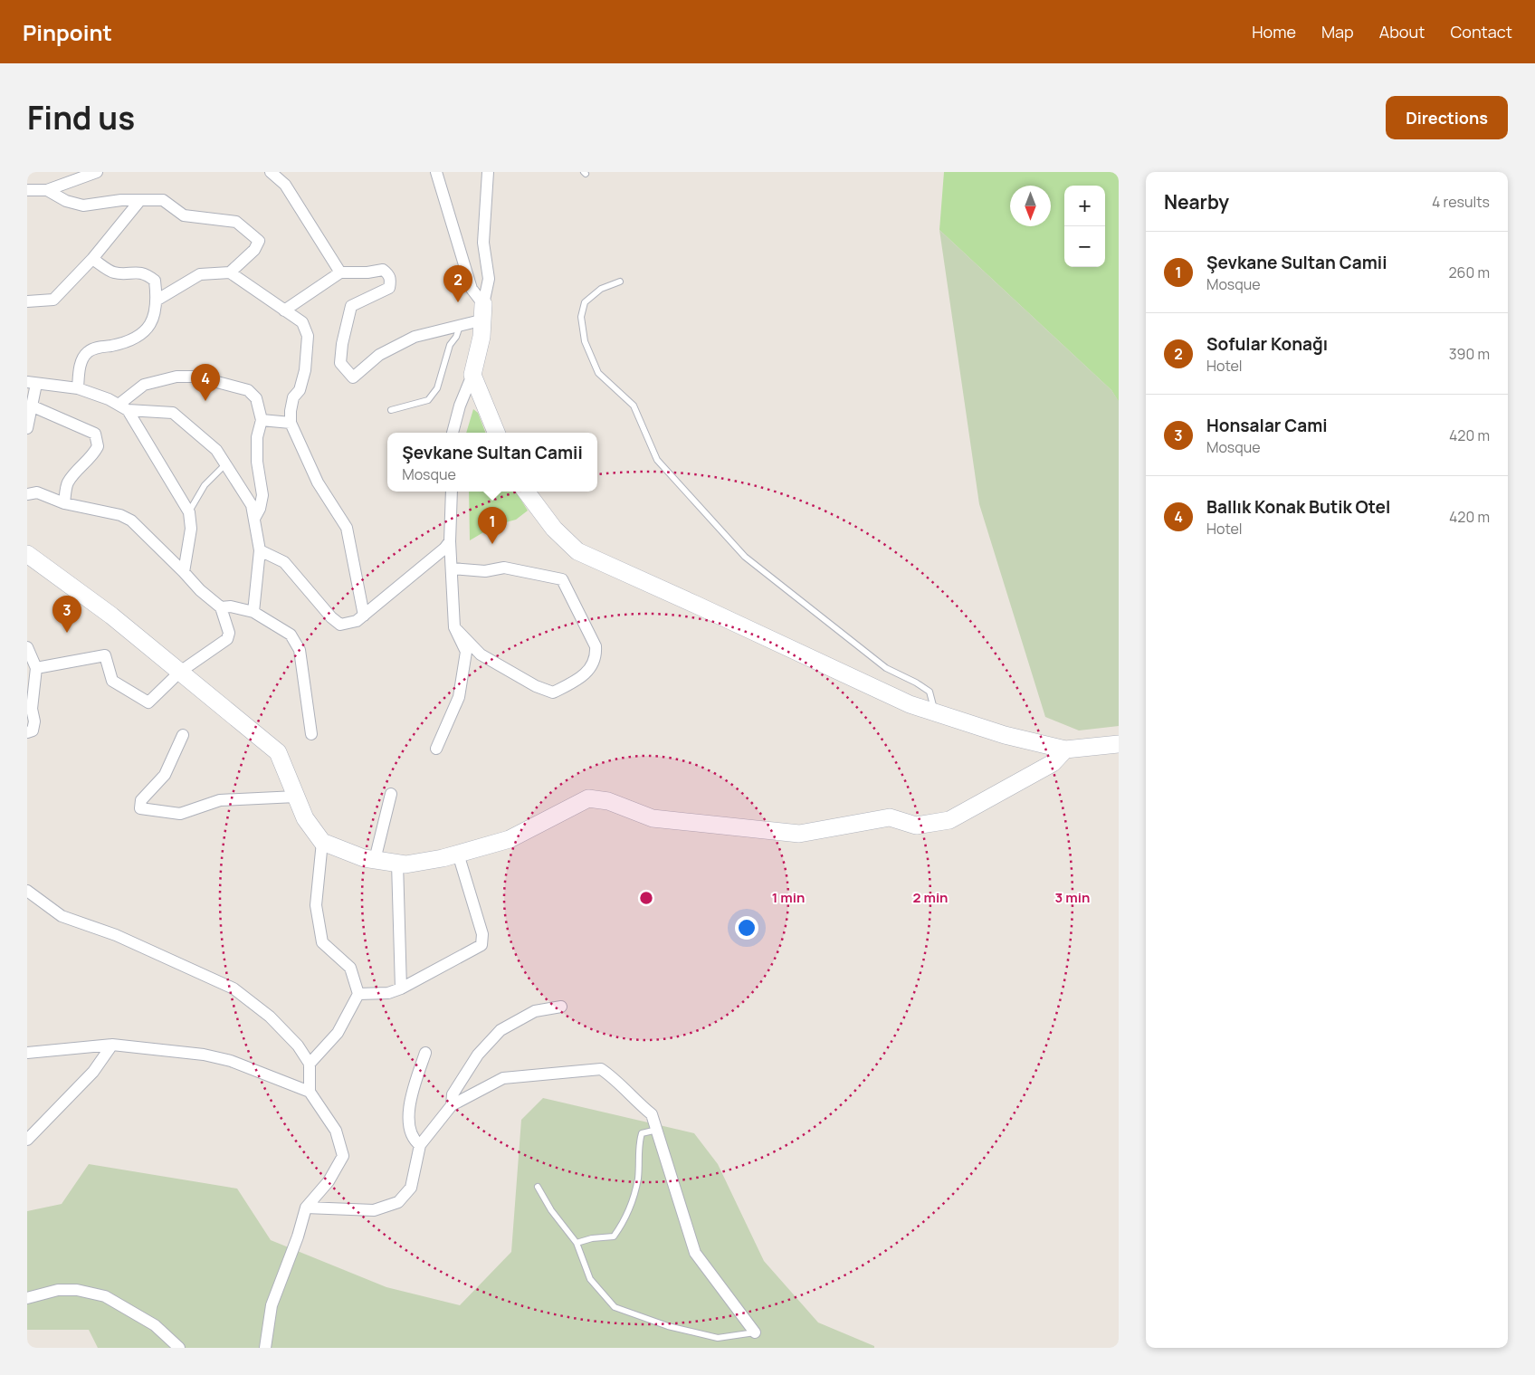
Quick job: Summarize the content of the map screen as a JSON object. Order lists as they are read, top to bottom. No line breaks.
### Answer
{"north":"bottom","page":{"header":"Pinpoint","nav":["Home","Map","About","Contact"],"title":"Find us","buttons":"Directions","heading":["Nearby","4 results"],"map_buttons":["+","−"],"list":[{"mark":"1","name":"Şevkane Sultan Camii","note":"Mosque","value":"260 m"},{"mark":"2","name":"Sofular Konağı","note":"Hotel","value":"390 m"},{"mark":"3","name":"Honsalar Cami","note":"Mosque","value":"420 m"},{"mark":"4","name":"Ballık Konak Butik Otel","note":"Hotel","value":"420 m"}],"pins":["2","4","1","3"],"popup":["Şevkane Sultan Camii","Mosque"]},"rings":["1 min","2 min","3 min"]}
